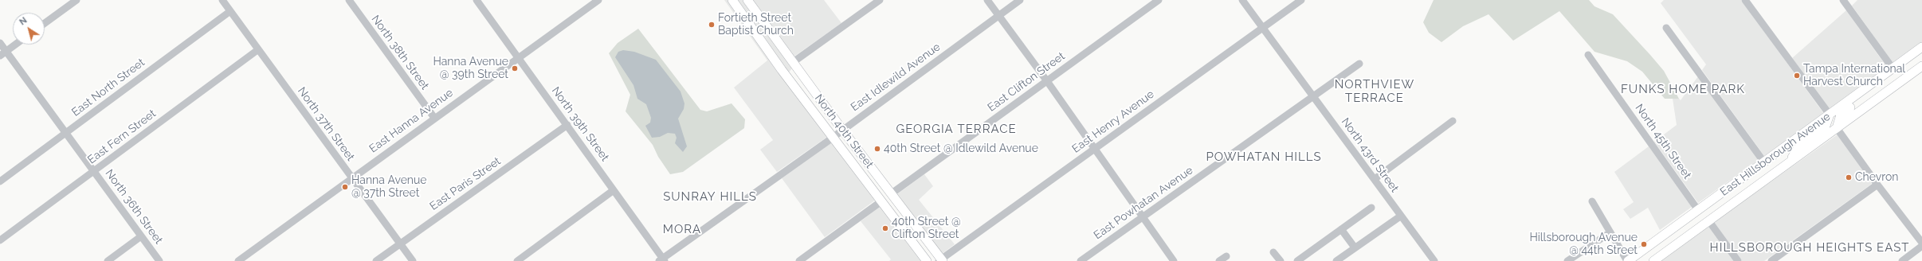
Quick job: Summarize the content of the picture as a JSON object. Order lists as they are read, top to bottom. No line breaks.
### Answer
{"streets":{"main road":["North 40th Street","East Hillsborough Avenue"],"street":["North 38th Street","East Idlewild Avenue","East Clifton Street","East North Street","East Hanna Avenue","East Henry Avenue","North 37th Street","North 39th Street","East Fern Street","North 45th Street","North 43rd Street","East Paris Street","East Powhatan Avenue","North 36th Street"]},"crossings":[["North 38th Street","East Hanna Avenue"],["East Idlewild Avenue","North 39th Street"],["East Idlewild Avenue","North 40th Street"],["East Clifton Street","North 40th Street"],["East North Street","North 37th Street"],["East North Street","North 36th Street"],["East Hanna Avenue","North 37th Street"],["East Hanna Avenue","North 39th Street"],["East Henry Avenue","North 40th Street"],["East Henry Avenue","North 43rd Street"],["North 37th Street","East Fern Street"],["North 37th Street","East Paris Street"],["North 39th Street","East Paris Street"],["East Fern Street","North 36th Street"],["North 45th Street","East Hillsborough Avenue"],["North 43rd Street","East Powhatan Avenue"]],"districts":["NORTHVIEW TERRACE","FUNKS HOME PARK","GEORGIA TERRACE","POWHATAN HILLS","SUNRAY HILLS","MORA","HILLSBOROUGH HEIGHTS EAST"],"places":["Fortieth Street Baptist Church","Hanna Avenue @ 39th Street","Tampa International Harvest Church","40th Street @ Idlewild Avenue","Chevron","Hanna Avenue @ 37th Street","40th Street @ Clifton Street","Hillsborough Avenue @ 44th Street"],"north":"top left"}
